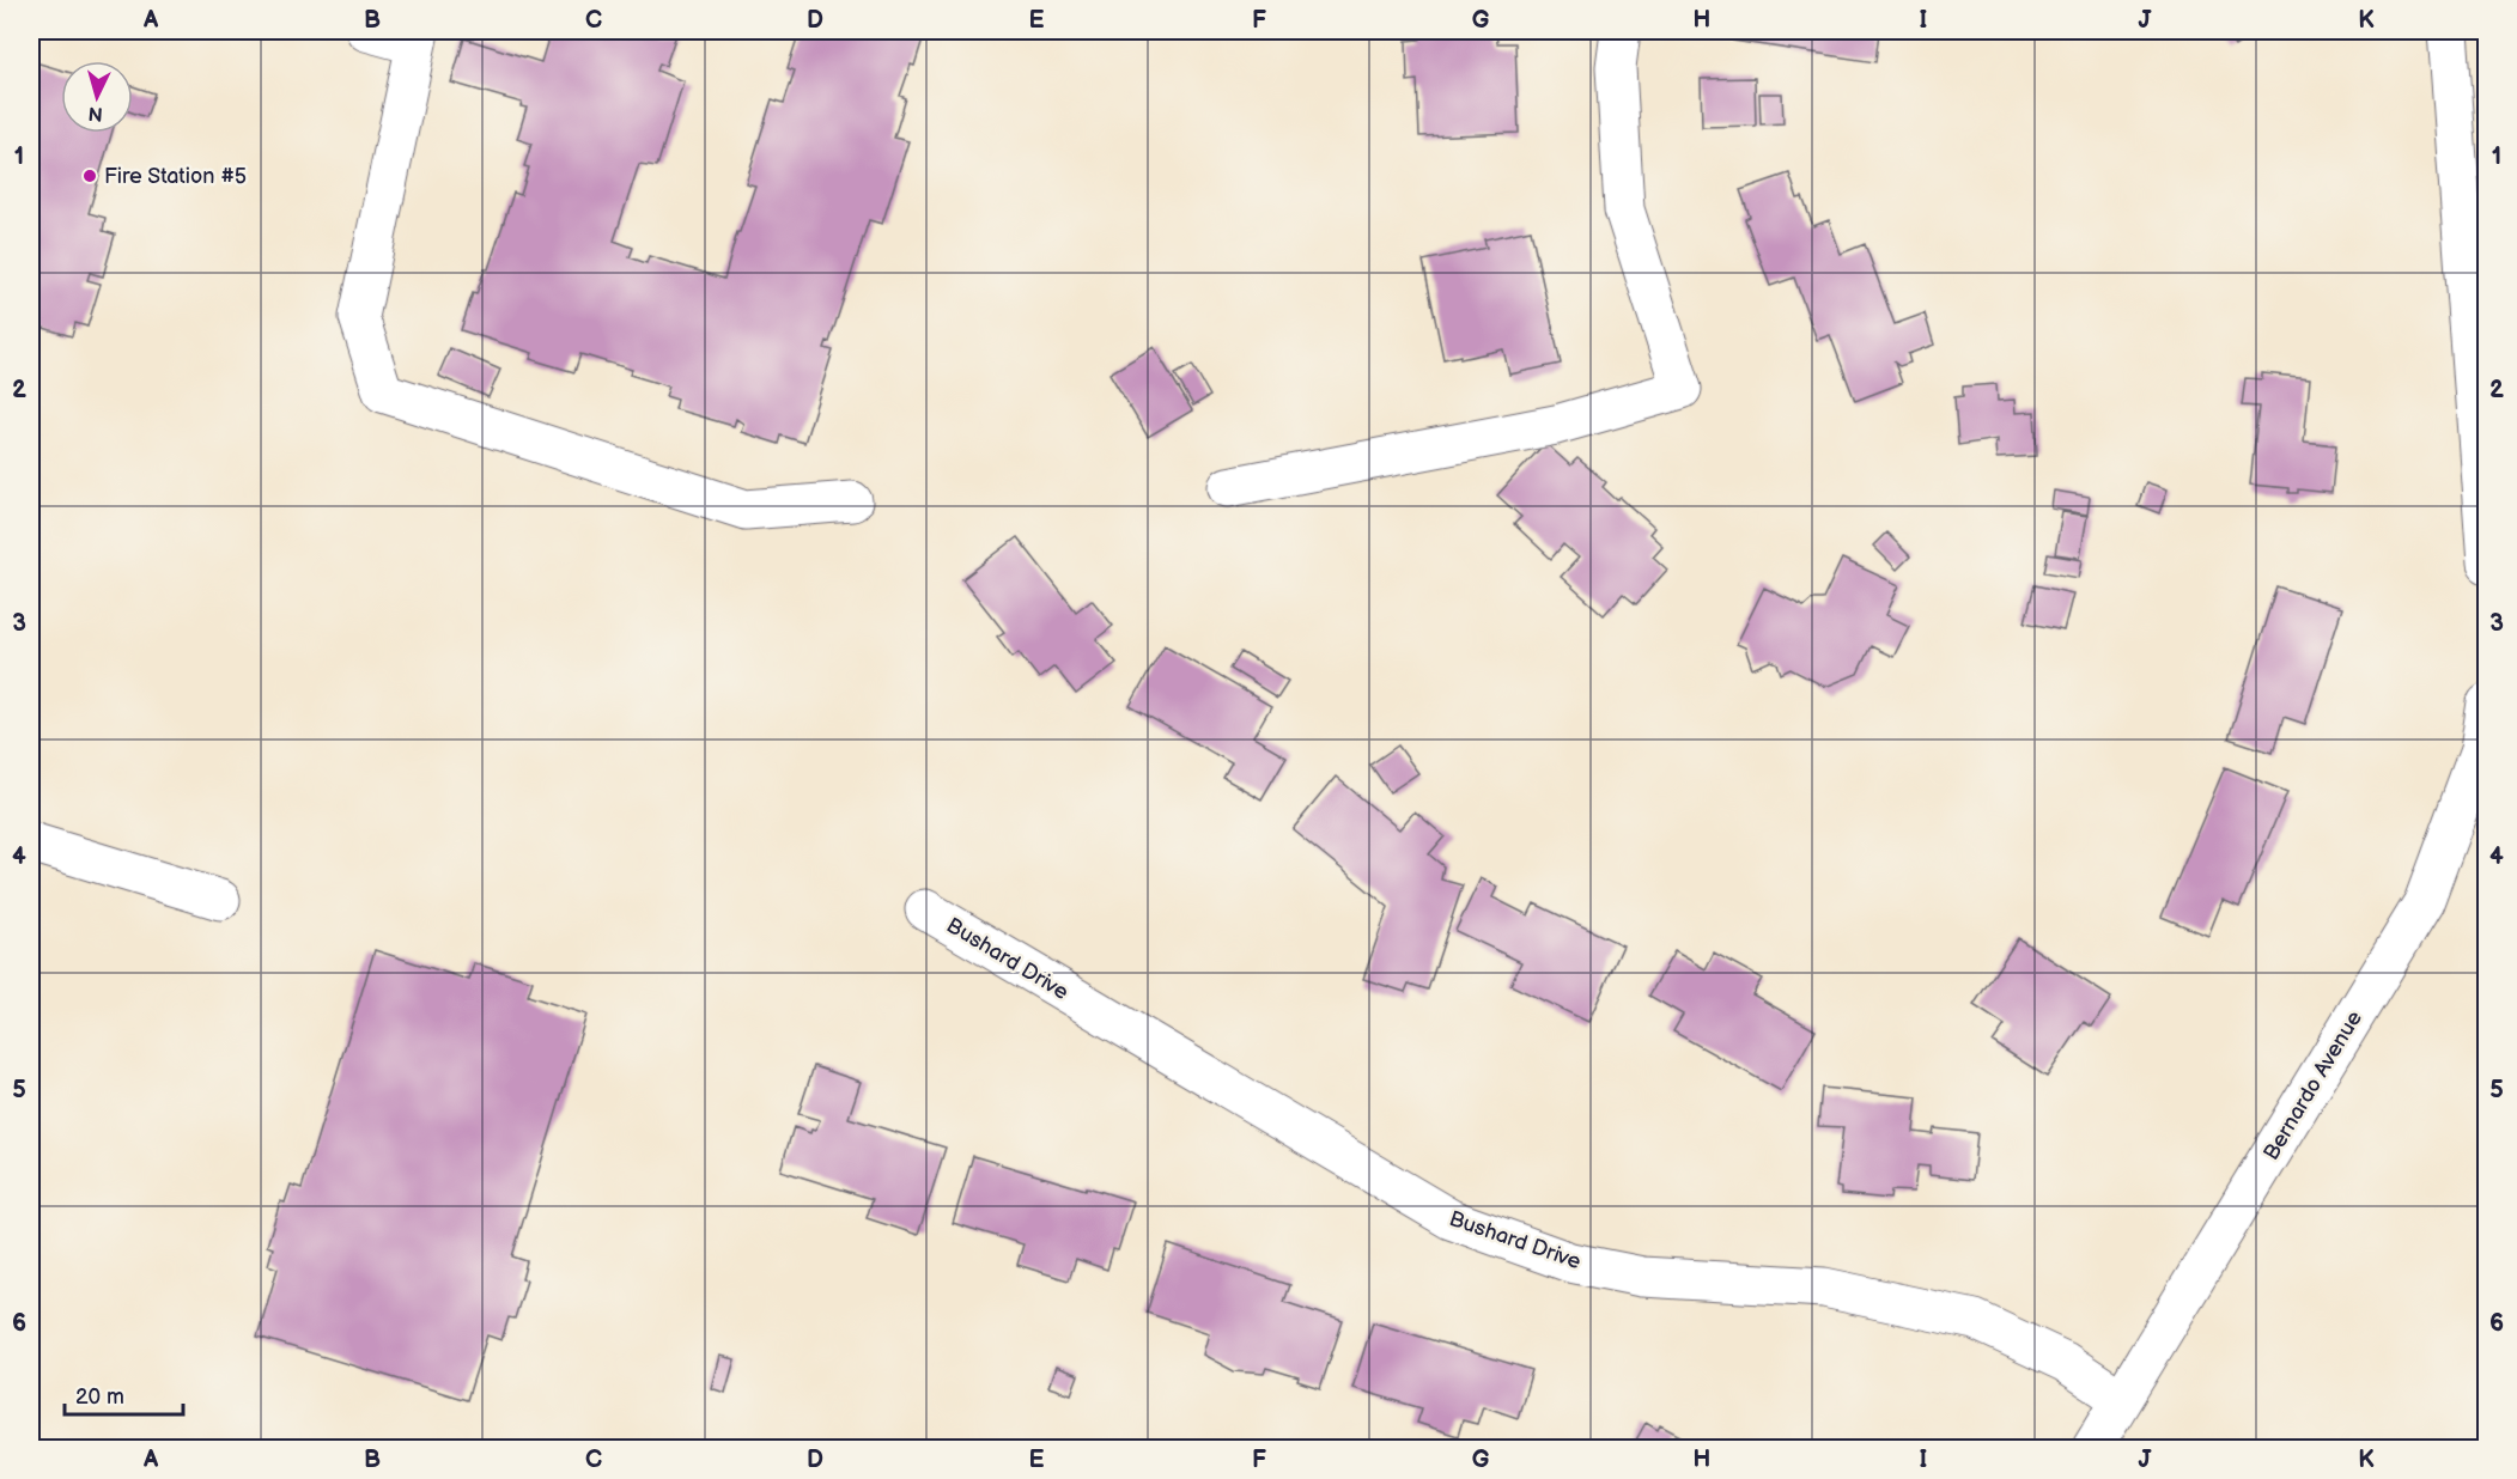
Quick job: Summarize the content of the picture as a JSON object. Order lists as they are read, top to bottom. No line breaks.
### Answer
{"streets":{"street":["Bushard Drive","Bernardo Avenue"]},"crossings":[["Bushard Drive","Bernardo Avenue"]],"places":["Fire Station #5"],"scale_bar":"20 m","north":"bottom","grid":{"columns":["A","B","C","D","E","F","G","H","I","J","K"],"rows":["1","2","3","4","5","6"]}}
